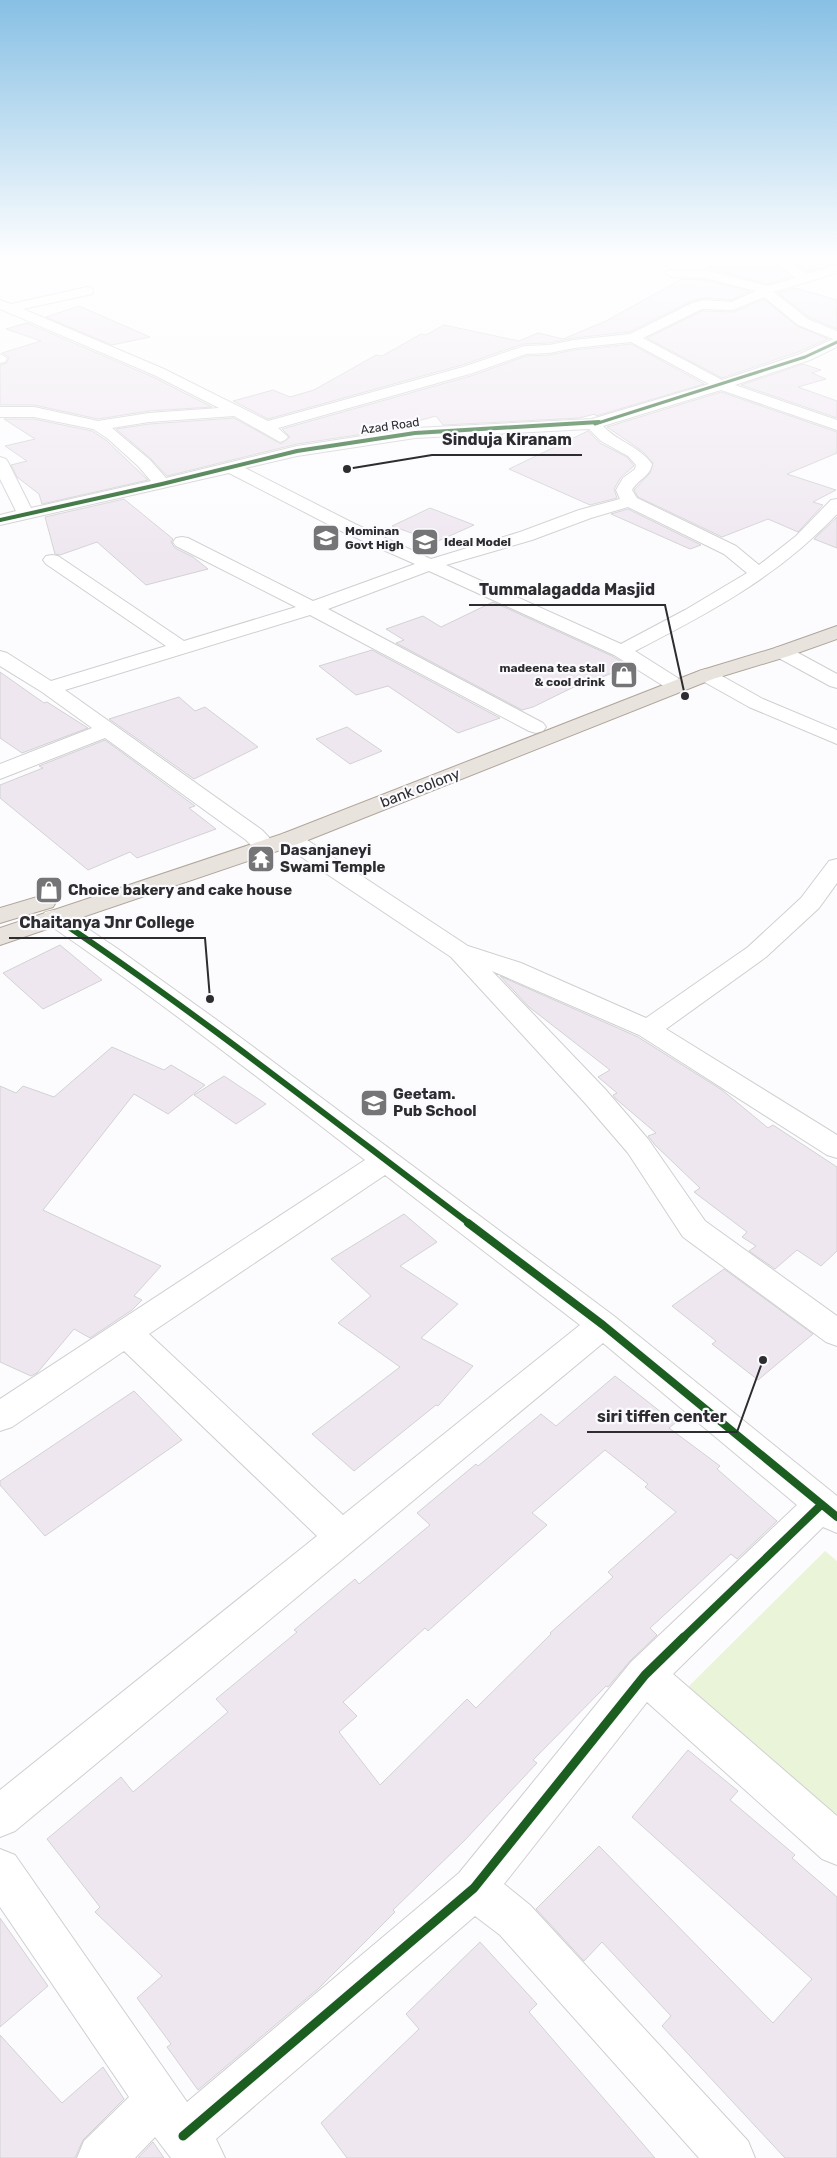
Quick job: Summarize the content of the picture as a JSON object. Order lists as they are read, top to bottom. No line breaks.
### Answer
{"streets":{"main road":["bank colony"],"street":["Azad Road"]},"places":{"other":["Sinduja Kiranam","Tummalagadda Masjid","Chaitanya Jnr College","siri tiffen center"],"school or university":["Mominan Govt High","Ideal Model","Geetam. Pub School"],"shop":["madeena tea stall & cool drink","Choice bakery and cake house"],"temple":["Dasanjaneyi Swami Temple"]}}
